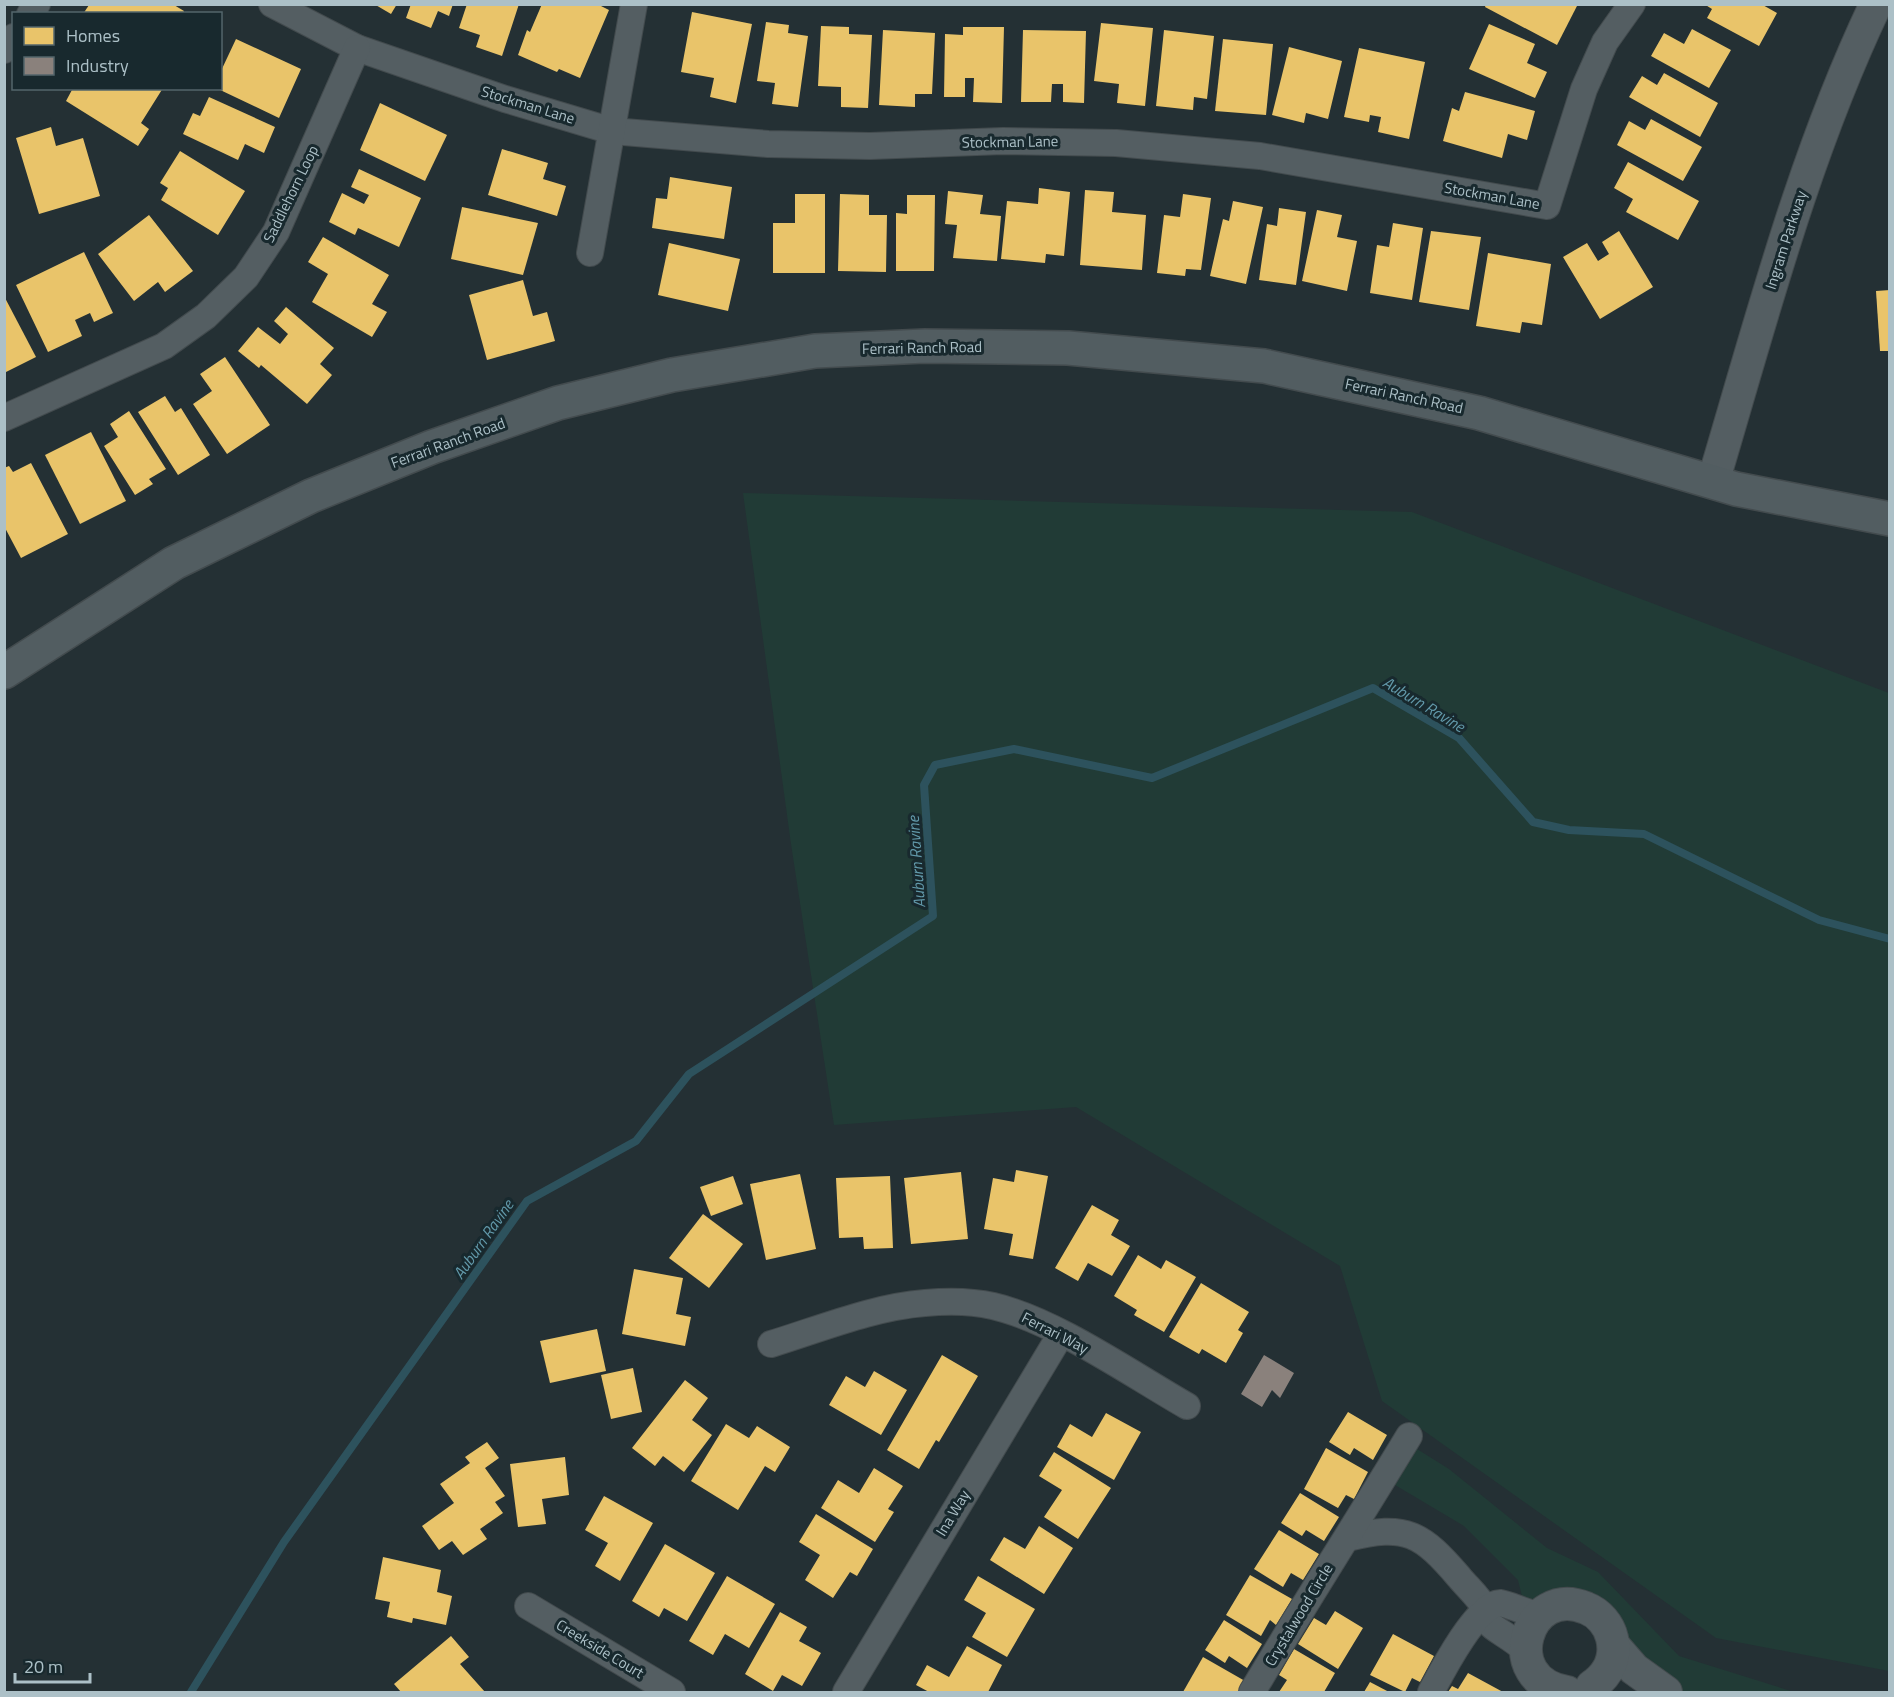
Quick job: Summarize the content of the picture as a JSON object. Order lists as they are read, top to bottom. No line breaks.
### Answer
{"streets":{"main road":["Ferrari Ranch Road"],"street":["Stockman Lane","Saddlehorn Loop","Ingram Parkway","Ferrari Way","Ina Way","Crystalwood Circle","Creekside Court"]},"crossings":[["Stockman Lane","Saddlehorn Loop"],["Ingram Parkway","Ferrari Ranch Road"],["Ferrari Way","Ina Way"]],"water":["Auburn Ravine"],"legend":["Homes","Industry"],"scale_bar":"20 m"}
